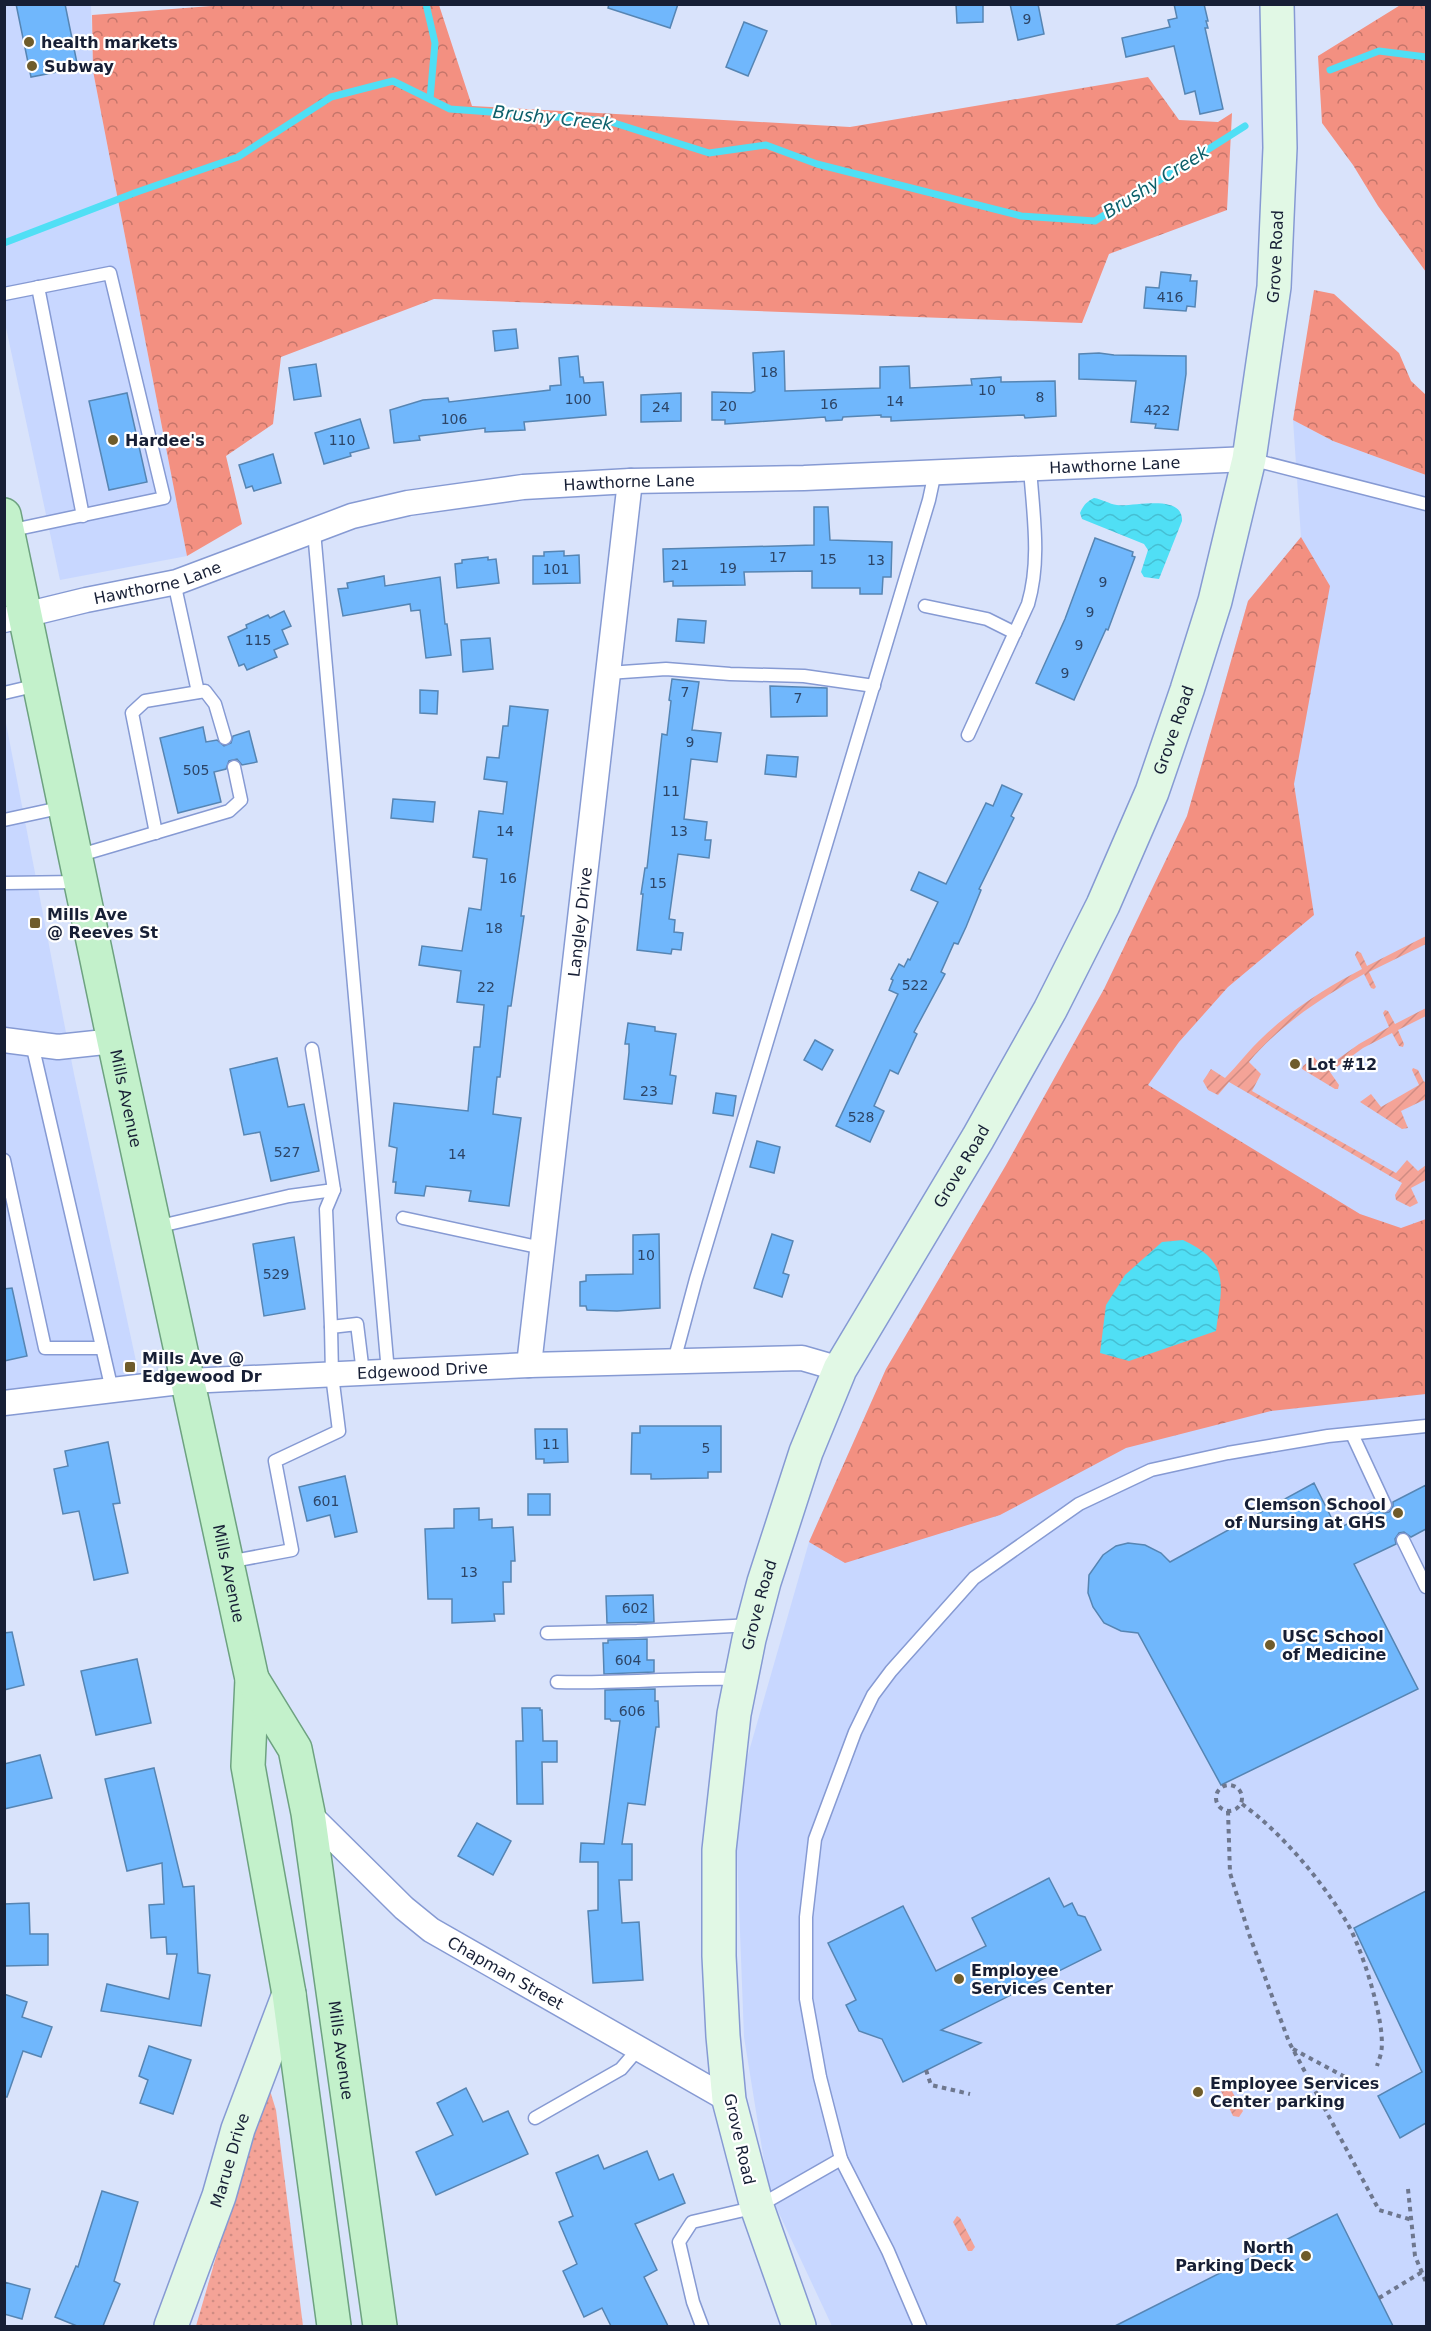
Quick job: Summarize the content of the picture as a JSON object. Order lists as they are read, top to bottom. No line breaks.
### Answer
{"streets":{"main road":["Grove Road","Mills Avenue","Marue Drive"],"street":["Hawthorne Lane","Langley Drive","Edgewood Drive","Chapman Street"]},"crossings":[["Grove Road","Hawthorne Lane"],["Grove Road","Edgewood Drive"],["Grove Road","Chapman Street"],["Hawthorne Lane","Langley Drive"],["Hawthorne Lane","Mills Avenue"],["Langley Drive","Edgewood Drive"],["Mills Avenue","Edgewood Drive"],["Mills Avenue","Chapman Street"],["Mills Avenue","Marue Drive"]],"water":["Brushy Creek"],"places":{"other":["health markets","Subway","Hardee's","Lot #12","Clemson School of Nursing at GHS","USC School of Medicine","Employee Services Center","Employee Services Center parking","North Parking Deck"],"transit":["Mills Ave @ Reeves St","Mills Ave @ Edgewood Dr"]},"house_numbers":["9","416","18","10","8","100","14","16","20","24","422","106","110","17","15","13","21","19","101","9","9","115","9","9","7","7","9","505","11","14","13","16","15","18","522","22","23","528","527","14","10","529","11","5","601","13","602","604","606"]}
